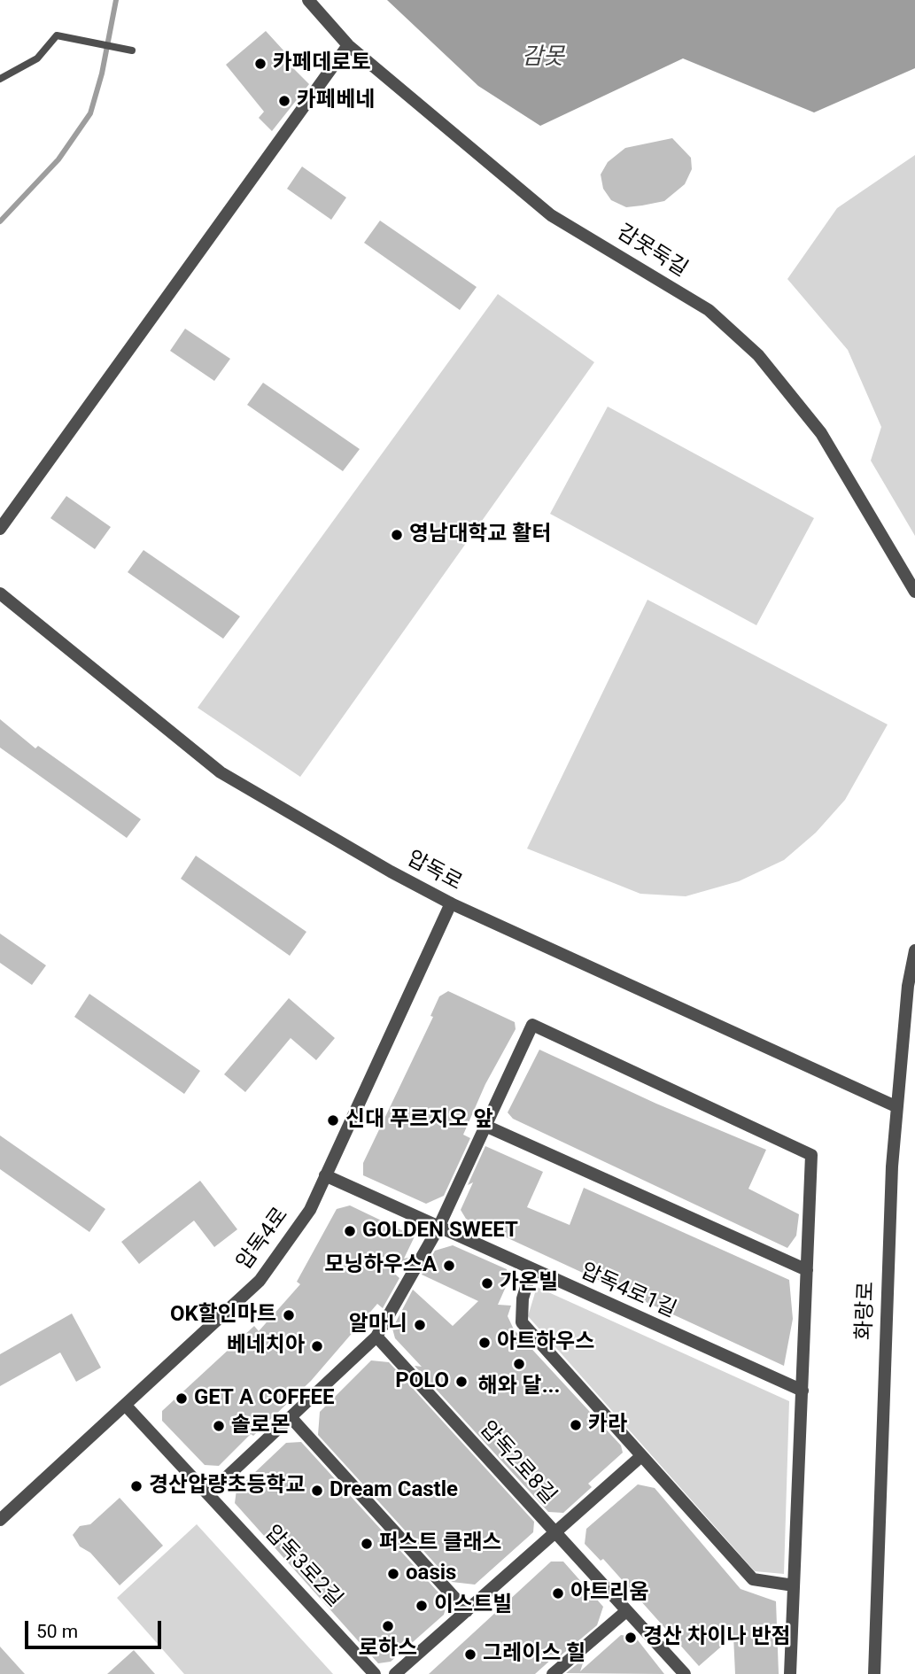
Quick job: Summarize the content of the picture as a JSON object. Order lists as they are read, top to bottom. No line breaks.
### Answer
{"streets":{"street":["감못둑길","압독로","압독4로","압독4로1길","화랑로","압독2로8길","압독3로2길"]},"crossings":[["압독로","압독4로"],["압독로","화랑로"],["압독4로","압독4로1길"],["압독4로","압독3로2길"]],"water":["감못"],"places":["카페데로토","카페베네","영남대학교 활터","신대 푸르지오 앞","GOLDEN SWEET","모닝하우스A","가온빌","OK할인마트","알마니","아트하우스","베네치아","해와 달...","POLO","GET A COFFEE","카라","솔로몬","경산압량초등학교","Dream Castle","퍼스트 클래스","oasis","아트리움","이스트빌","로하스","경산 차이나 반점","그레이스 힐"],"scale_bar":"50 m"}
